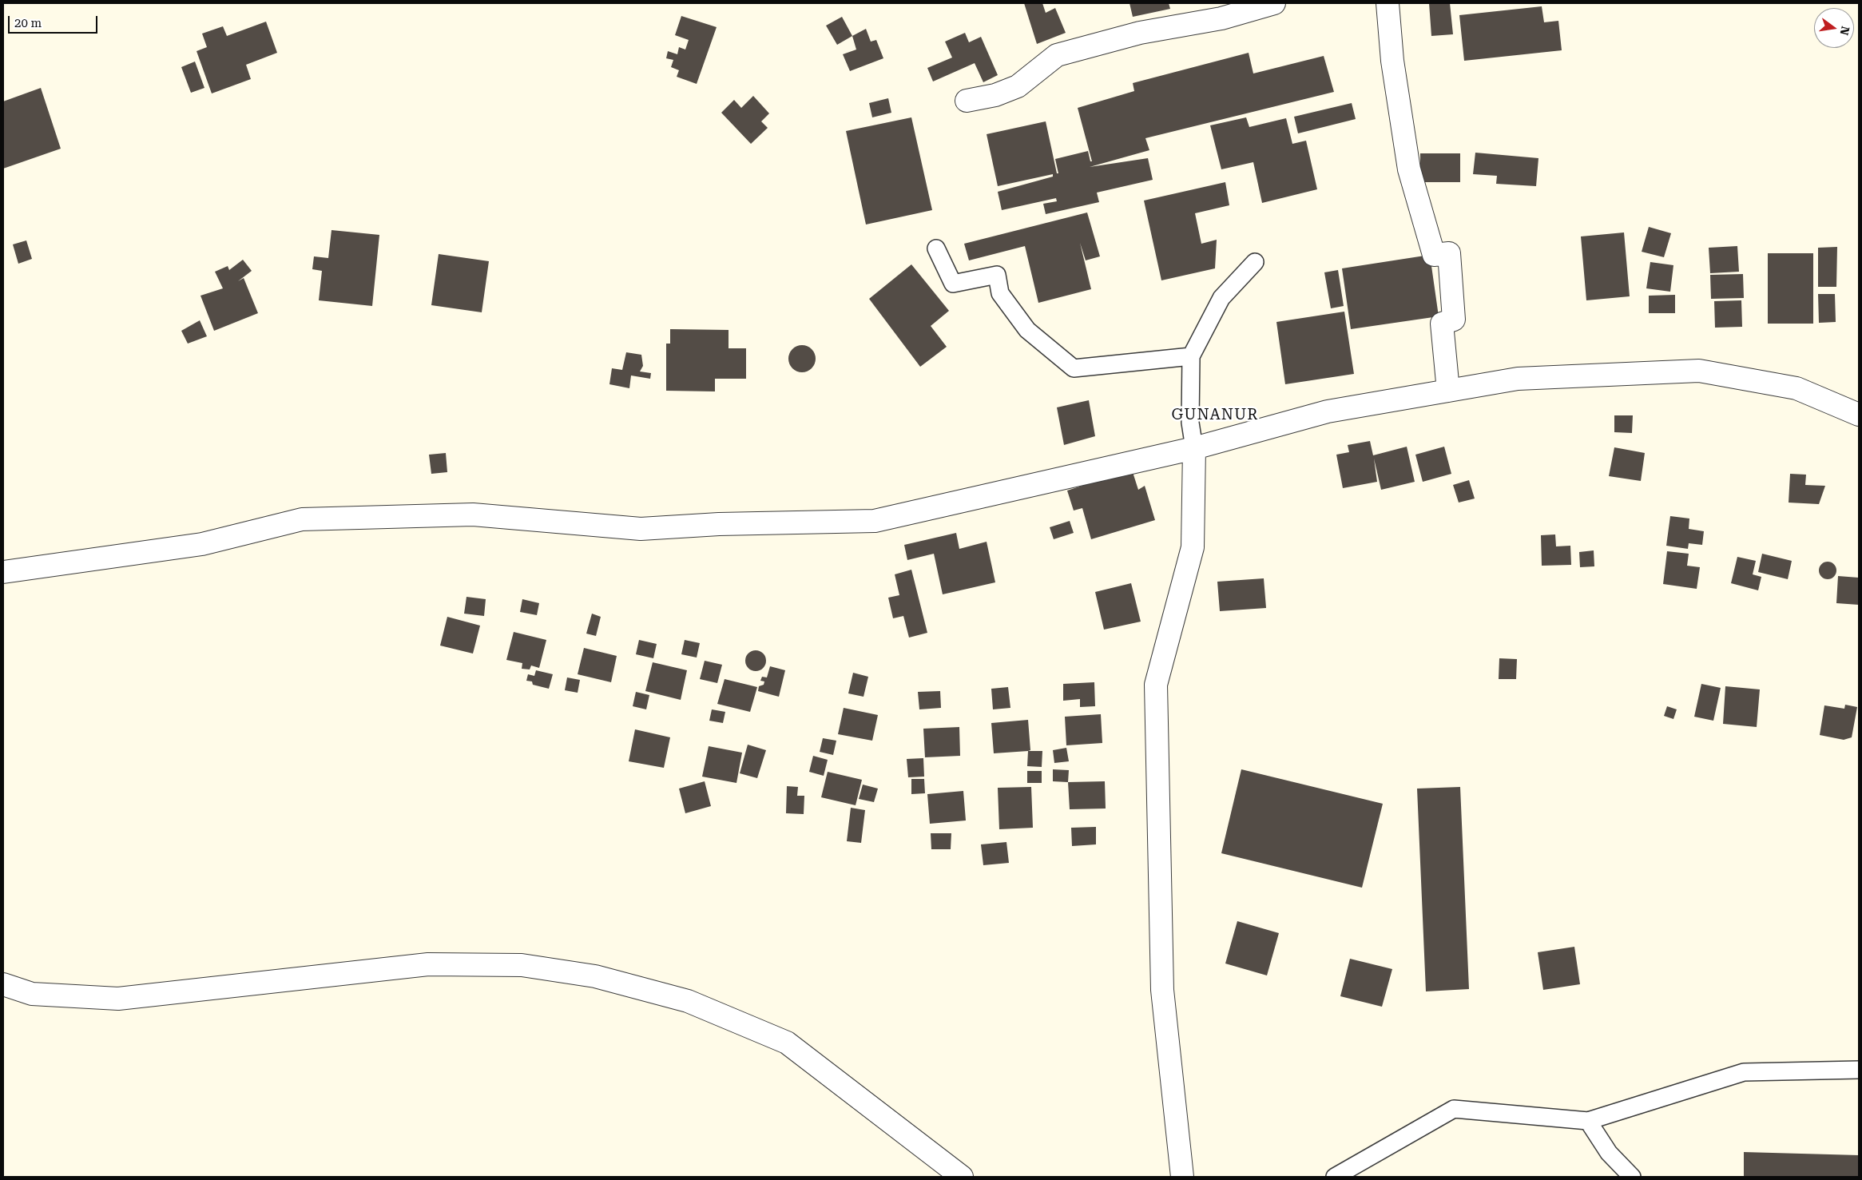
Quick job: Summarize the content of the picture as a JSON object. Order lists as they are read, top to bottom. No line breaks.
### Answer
{"districts":["GUNANUR"],"scale_bar":"20 m","north":"right"}
